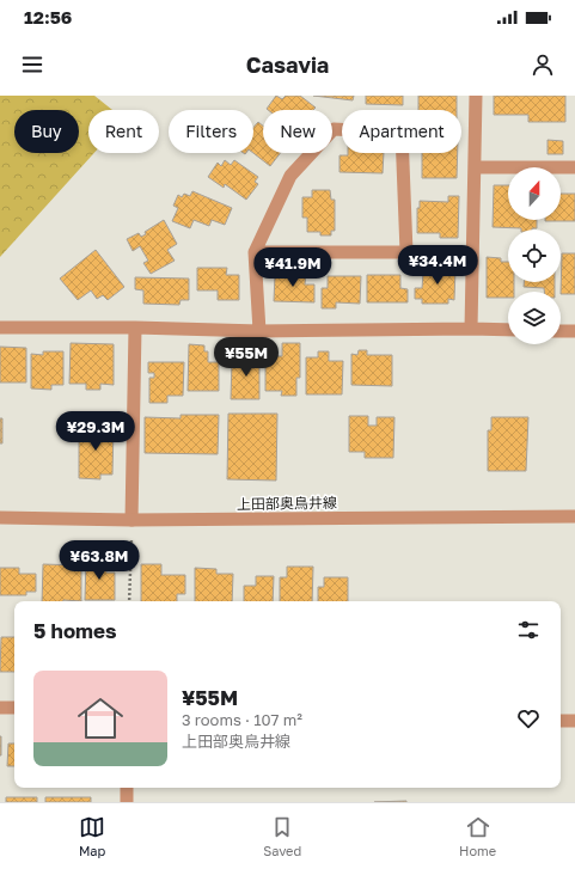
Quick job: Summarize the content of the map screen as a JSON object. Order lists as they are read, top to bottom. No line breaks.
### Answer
{"streets":{"street":["上田部奥鳥井線"]},"north":"top","page":{"status":"12:56","header":"Casavia","chip":["Buy","Rent","Filters","New","Apartment"],"price":["¥34.4M","¥41.9M","¥55M","¥29.3M","¥63.8M"],"heading":"5 homes","list":[{"name":"¥55M","note":"3 rooms · 107 m² · 上田部奥鳥井線"}],"tabs":["Map","Saved","Home"]}}
